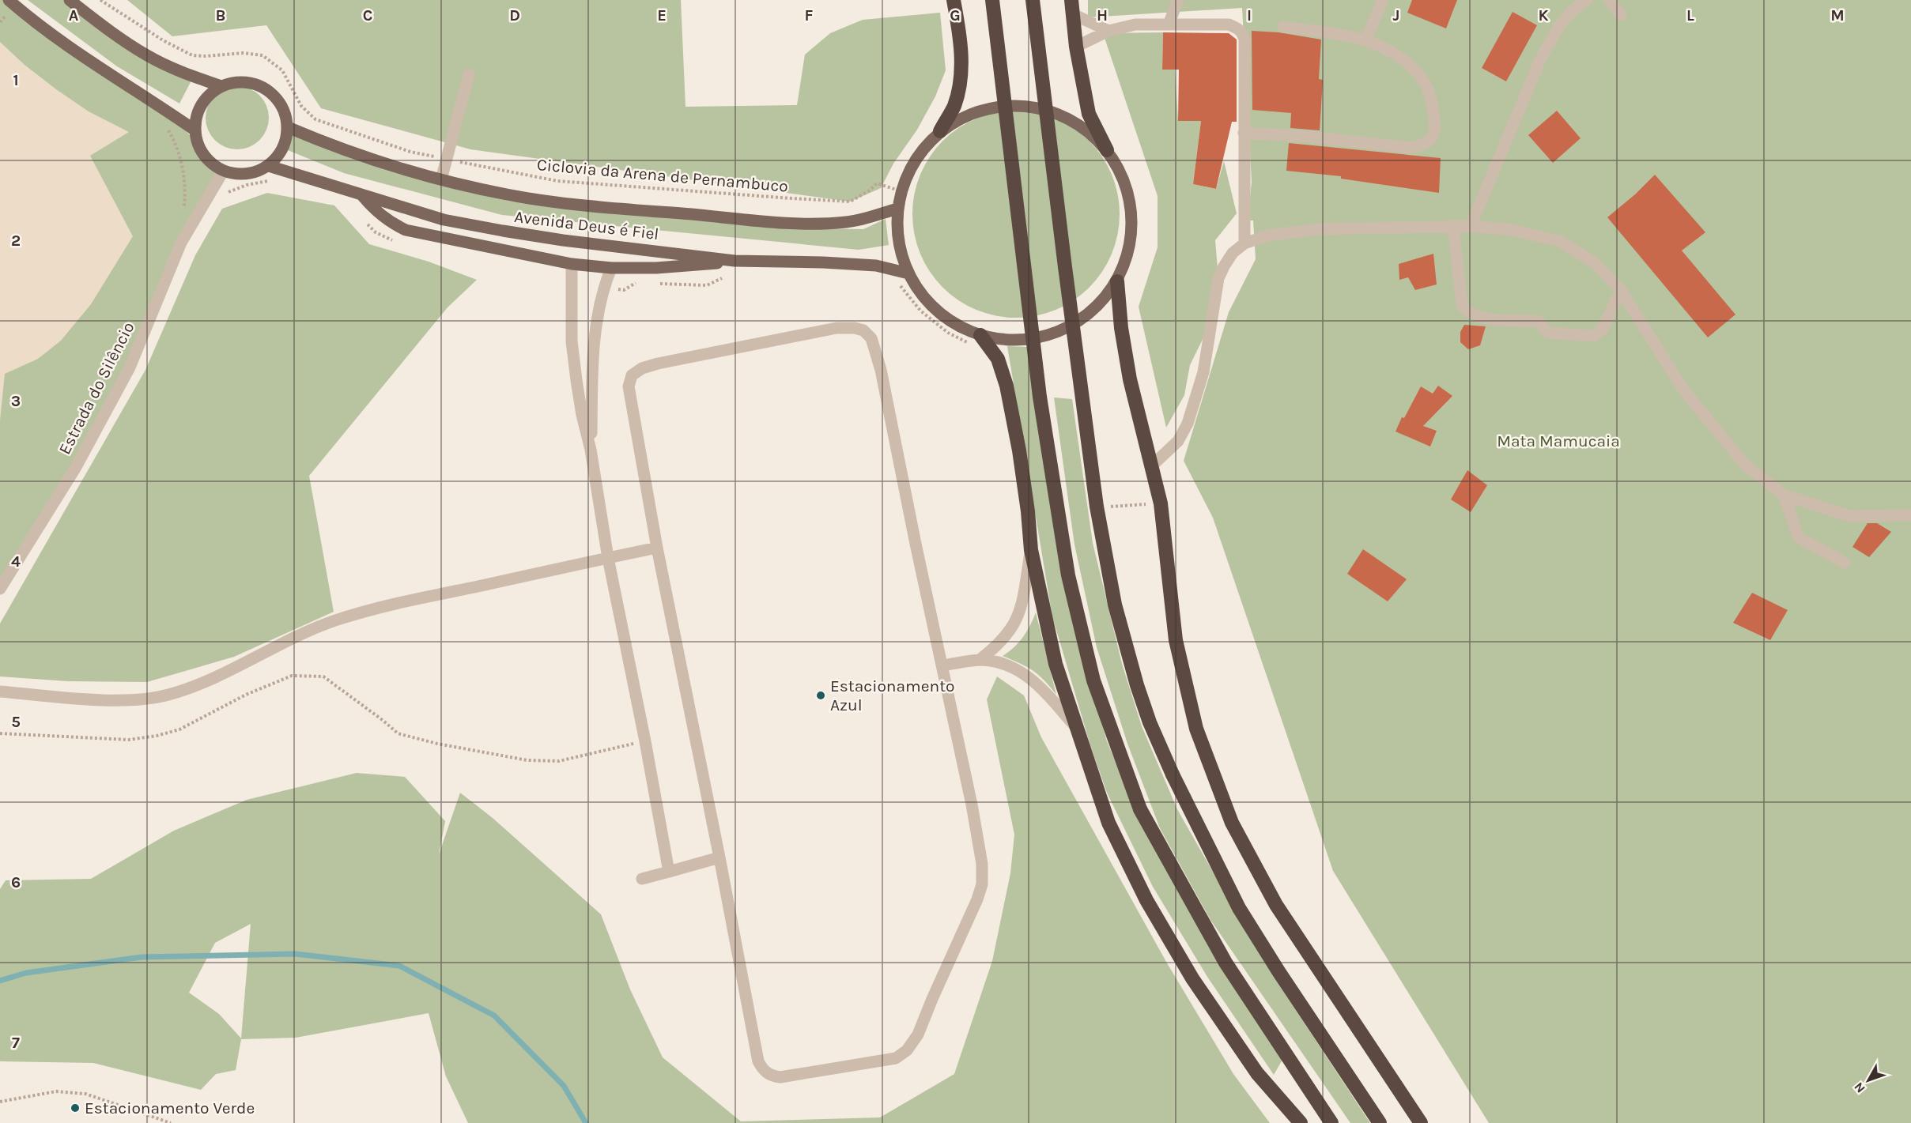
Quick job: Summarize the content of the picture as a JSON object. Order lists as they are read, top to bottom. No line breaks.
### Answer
{"streets":{"main road":["Avenida Deus é Fiel"],"street":["Estrada do Silêncio"],"path":["Ciclovia da Arena de Pernambuco"]},"crossings":[["Avenida Deus é Fiel","Estrada do Silêncio"]],"parks":["Mata Mamucaia"],"places":["Estacionamento Azul","Estacionamento Verde"],"north":"bottom left","grid":{"columns":["A","B","C","D","E","F","G","H","I","J","K","L","M"],"rows":["1","2","3","4","5","6","7"]}}
